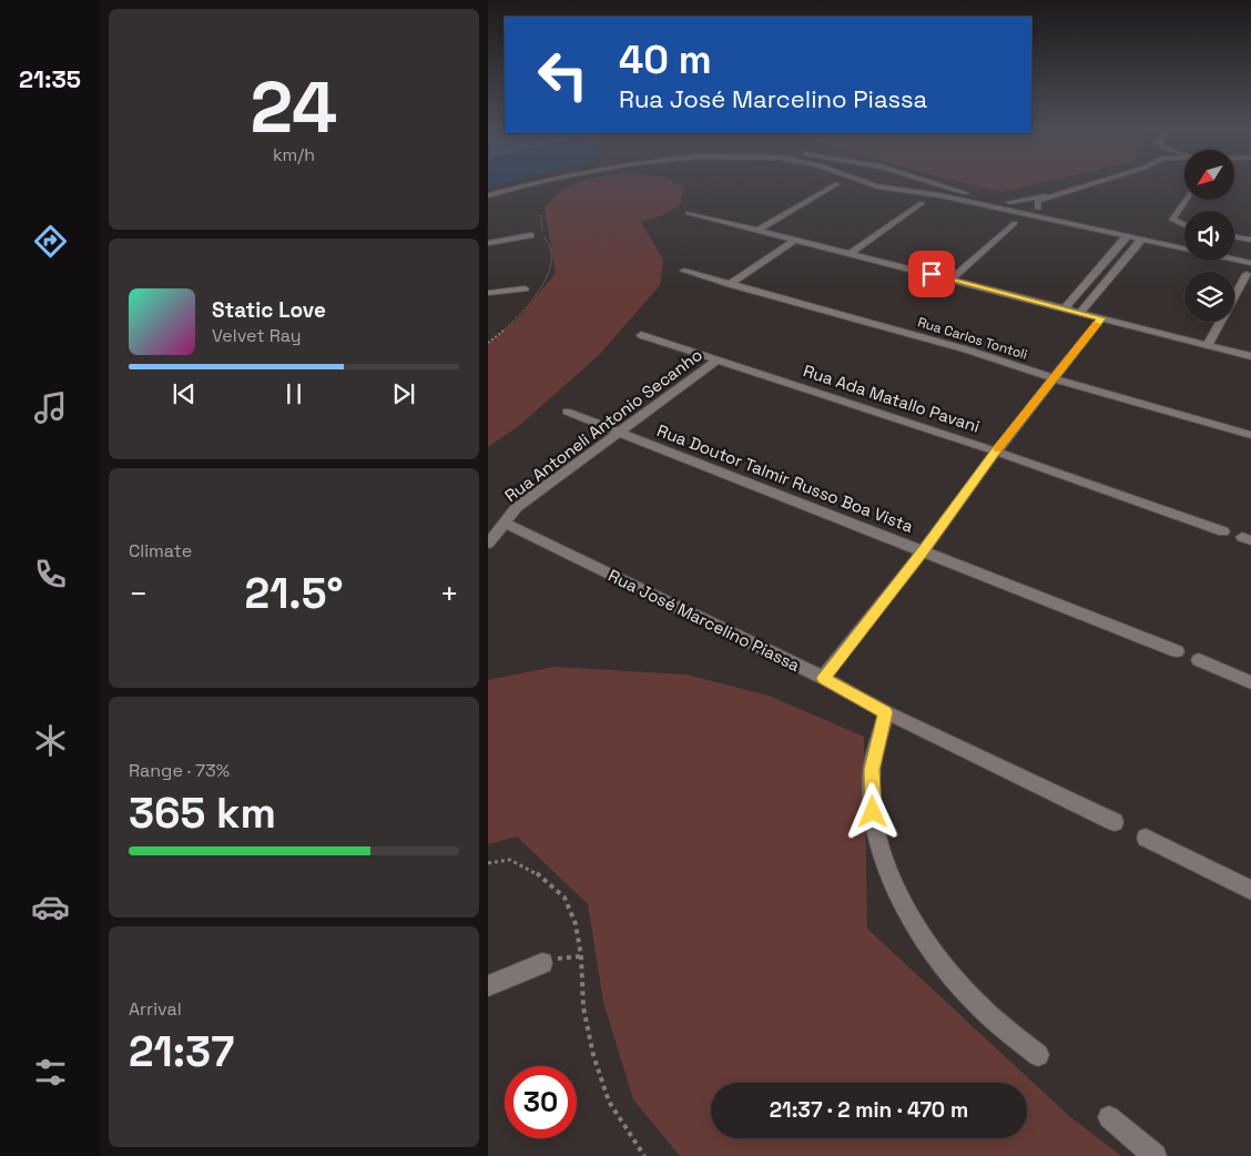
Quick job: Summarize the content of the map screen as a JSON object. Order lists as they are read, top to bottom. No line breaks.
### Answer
{"streets":{"street":["Rua Carlos Tontoli","Rua Ada Matallo Pavani","Rua Antoneli Antonio Secanho","Rua Doutor Talmir Russo Boa Vista","Rua José Marcelino Piassa"]},"crossings":[["Rua Ada Matallo Pavani","Rua Antoneli Antonio Secanho"],["Rua Antoneli Antonio Secanho","Rua Doutor Talmir Russo Boa Vista"],["Rua Antoneli Antonio Secanho","Rua José Marcelino Piassa"]],"north":"bottom left","page":{"tabs":"21:35","tile":[["24","km/h"],"Climate",["Range · 73%","365 km"],["Arrival","21:37"]],"turn":["40 m","Rua José Marcelino Piassa"],"song":["Static Love","Velvet Ray"],"heat":["−","21.5°","+"],"limit":"30","trip":"21:37 · 2 min · 470 m"}}
